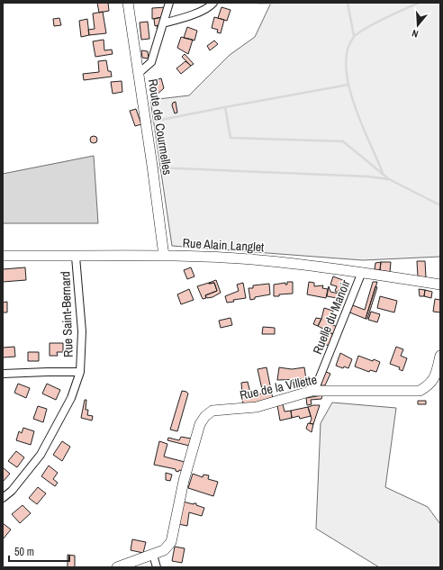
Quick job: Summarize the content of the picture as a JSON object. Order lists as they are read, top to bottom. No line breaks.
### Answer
{"streets":{"street":["Route de Courmelles","Rue Alain Langlet","Rue Saint-Bernard","Ruelle du Manoir","Rue de la Villette"]},"crossings":[["Route de Courmelles","Rue Alain Langlet"],["Rue Alain Langlet","Rue Saint-Bernard"],["Rue Alain Langlet","Ruelle du Manoir"],["Ruelle du Manoir","Rue de la Villette"]],"scale_bar":"50 m","north":"bottom"}
